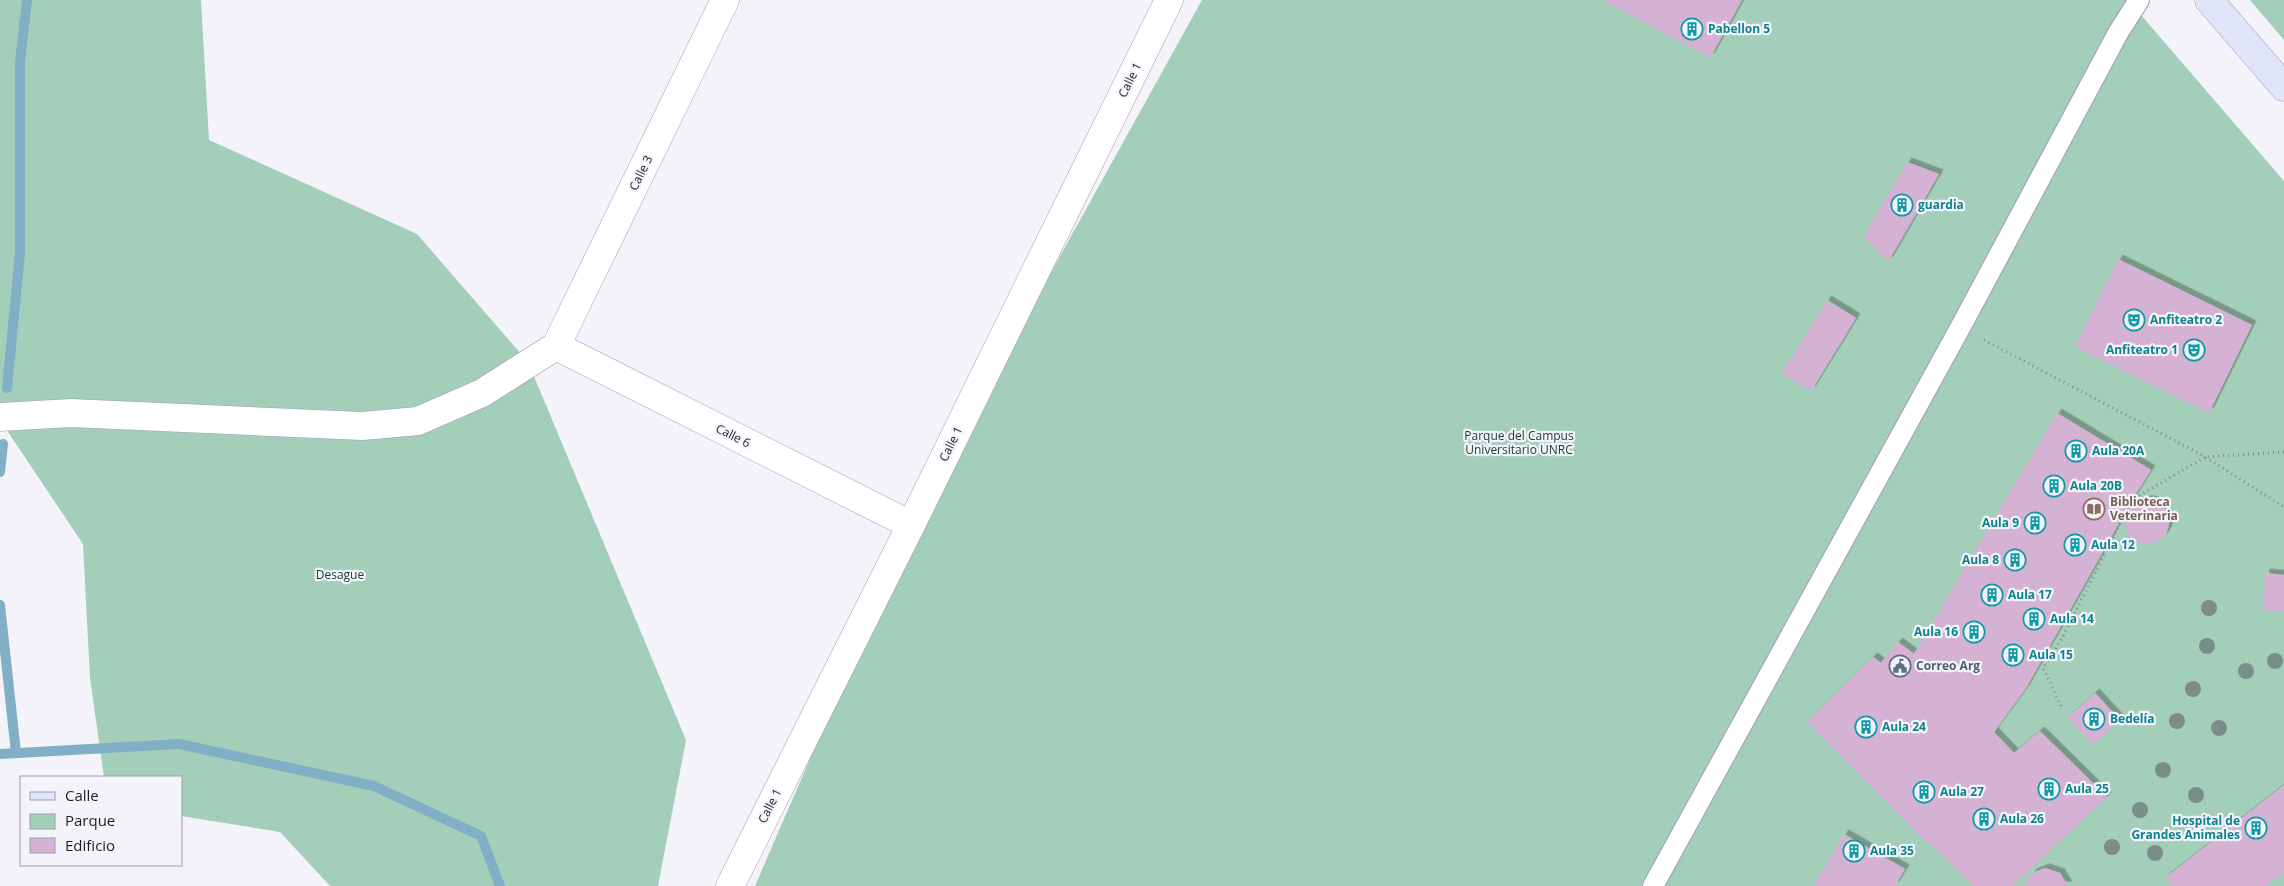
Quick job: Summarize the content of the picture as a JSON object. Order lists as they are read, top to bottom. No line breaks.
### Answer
{"streets":{"street":["Calle 1","Calle 3","Calle 6"]},"crossings":[["Calle 1","Calle 6"],["Calle 3","Calle 6"]],"parks":["Parque del Campus Universitario UNRC","Desague"],"places":{"building":["Pabellon 5","guardia","Aula 20A","Aula 20B","Aula 9","Aula 12","Aula 8","Aula 17","Aula 14","Aula 16","Aula 15","Bedelía","Aula 24","Aula 25","Aula 27","Aula 26","Hospital de Grandes Animales","Aula 35"],"theatre":["Anfiteatro 2","Anfiteatro 1"],"library":["Biblioteca Veterinaria"],"public building":["Correo Arg"]},"legend":["Calle","Parque","Edificio"]}
